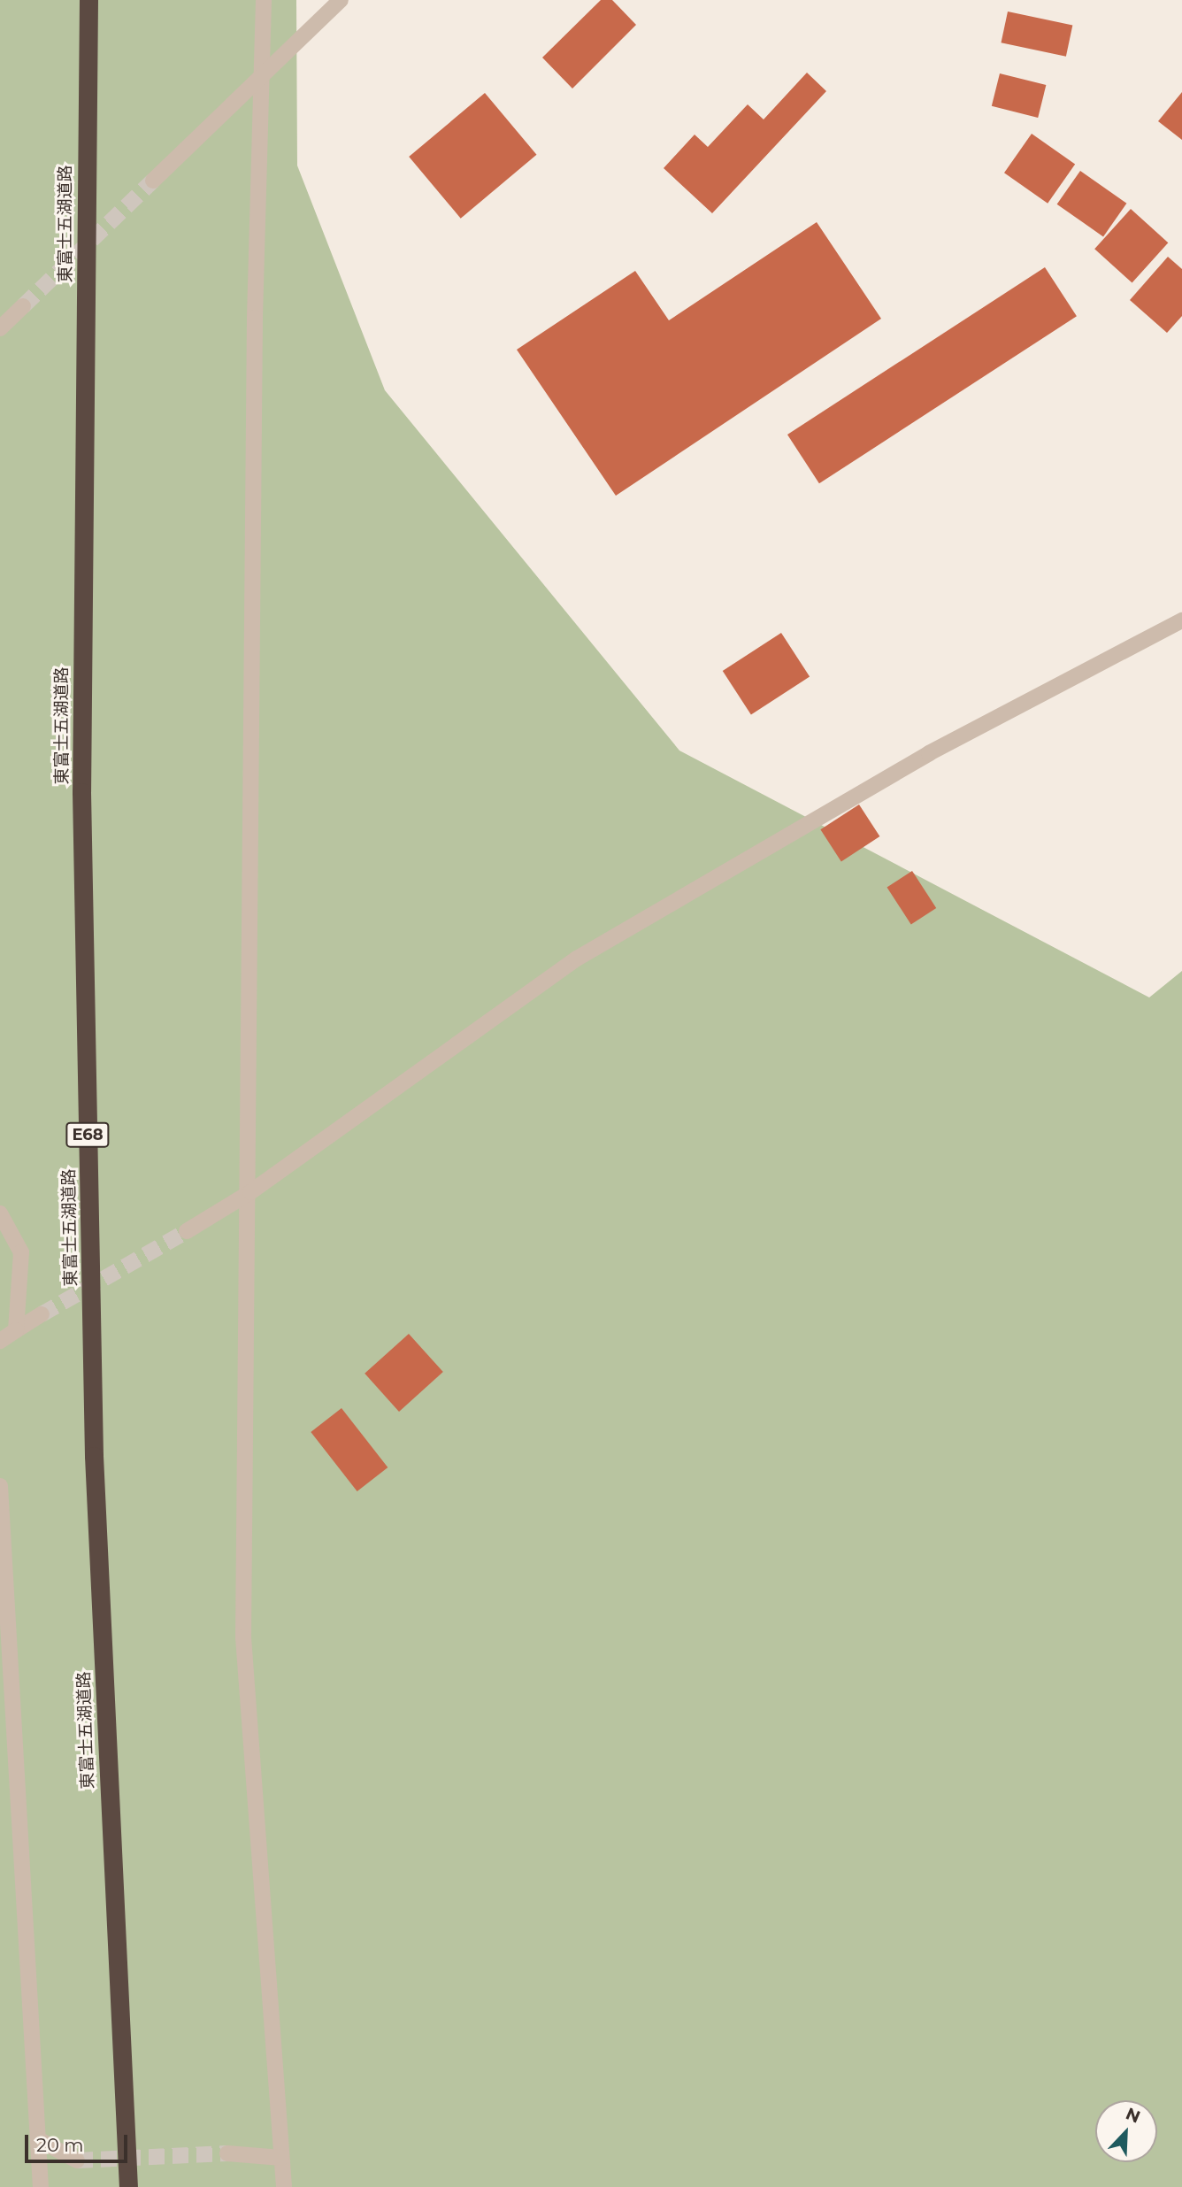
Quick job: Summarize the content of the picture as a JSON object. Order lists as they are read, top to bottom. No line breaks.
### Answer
{"streets":{"highway":["東富士五湖道路","E68"]},"scale_bar":"20 m","north":"top right"}
